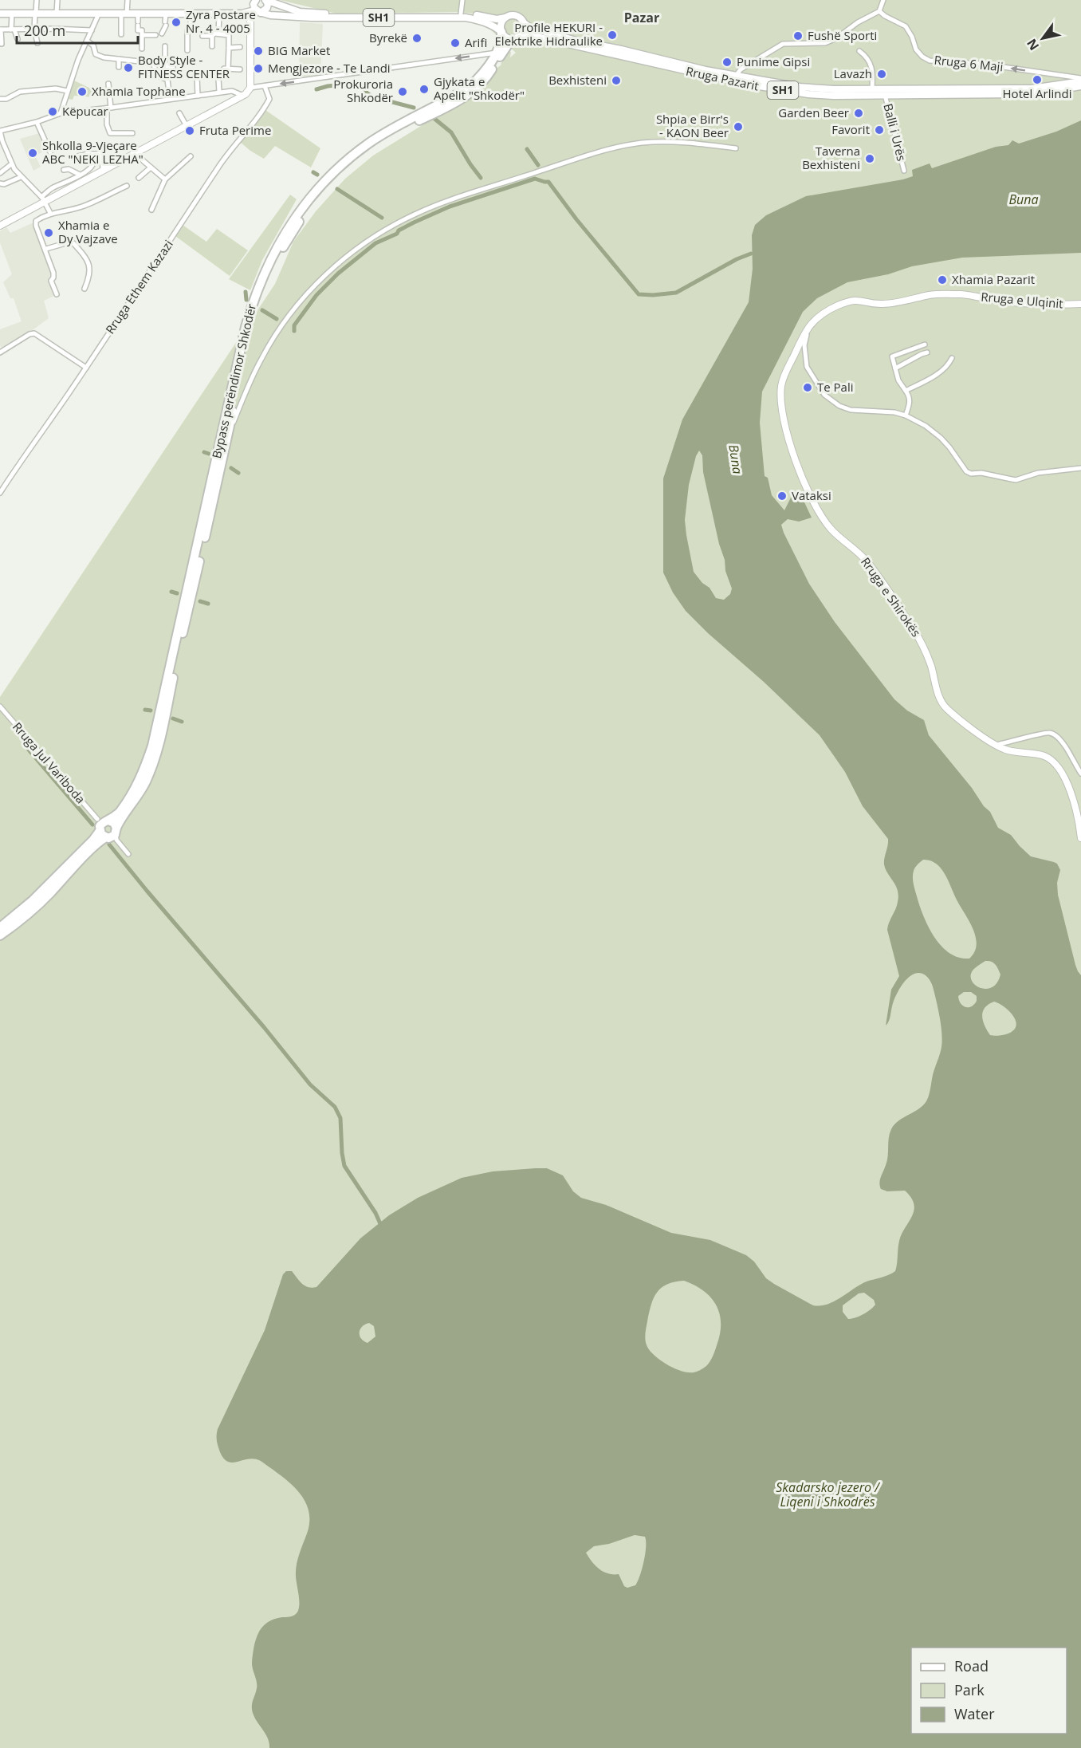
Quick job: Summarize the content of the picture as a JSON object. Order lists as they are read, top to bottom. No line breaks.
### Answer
{"streets":{"highway":["Bypass perëndimor Shkodër"],"main road":["SH1","Rruga Pazarit","Rruga e Ulqinit","Rruga e Shirokës"],"street":["Rruga 6 Maji","Balli i Urës","Rruga Ethem Kazazi","Rruga Jul Variboda"]},"crossings":[["SH1","Rruga Pazarit"],["SH1","Bypass perëndimor Shkodër"],["Rruga 6 Maji","Rruga Pazarit"],["Rruga Pazarit","Balli i Urës"],["Rruga Pazarit","Bypass perëndimor Shkodër"],["Rruga e Ulqinit","Rruga e Shirokës"],["Bypass perëndimor Shkodër","Rruga Jul Variboda"]],"one_way":["Rruga 6 Maji"],"districts":["Pazar"],"water":["Buna","Skadarsko jezero / Liqeni i Shkodrës"],"places":["Zyra Postare Nr. 4 - 4005","Profile HEKURI - Elektrike Hidraulike","Fushë Sporti","Byrekë","Arifi","BIG Market","Punime Gipsi","Body Style - FITNESS CENTER","Mengjezore - Te Landi","Lavazh","Hotel Arlindi","Bexhisteni","Gjykata e Apelit \"Shkodër\"","Xhamia Tophane","Prokuroria Shkodër","Këpucar","Garden Beer","Shpia e Birr's - KAON Beer","Favorit","Fruta Perime","Shkolla 9-Vjeçare ABC \"NEKI LEZHA\"","Taverna Bexhisteni","Xhamia e Dy Vajzave","Xhamia Pazarit","Te Pali","Vataksi"],"legend":["Road","Park","Water"],"scale_bar":"200 m","north":"bottom left"}
